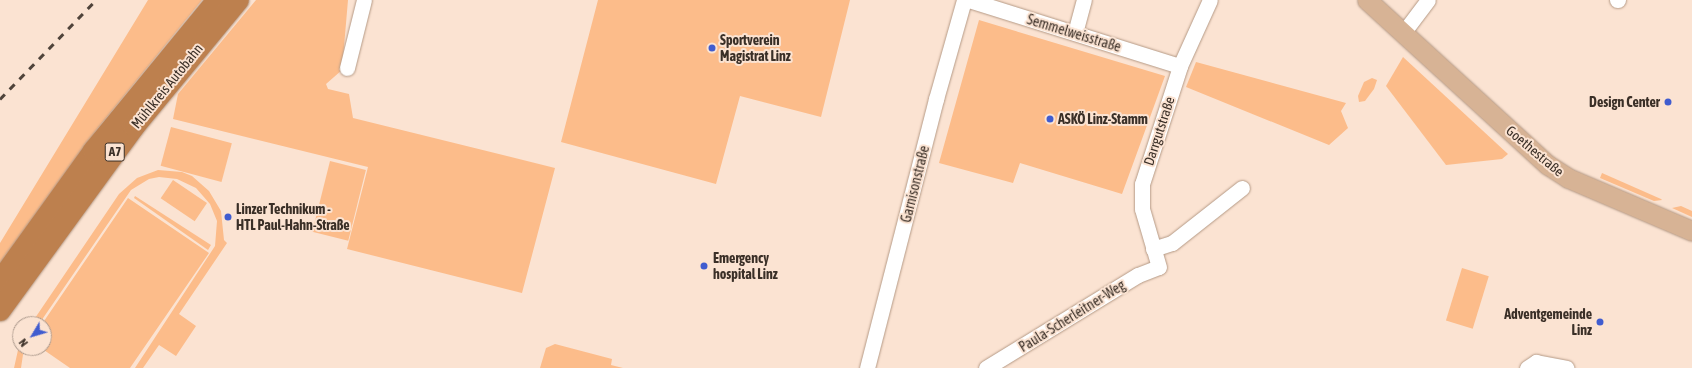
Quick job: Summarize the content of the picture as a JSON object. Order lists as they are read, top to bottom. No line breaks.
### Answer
{"streets":{"highway":["Mühlkreis Autobahn","A7"],"main road":["Goethestraße"],"street":["Semmelweisstraße","Darrgutstraße","Garnisonstraße","Paula-Scherleitner-Weg"]},"crossings":[["Semmelweisstraße","Darrgutstraße"],["Darrgutstraße","Paula-Scherleitner-Weg"]],"places":["Sportverein Magistrat Linz","Design Center","ASKÖ Linz-Stamm","Linzer Technikum - HTL Paul-Hahn-Straße","Emergency hospital Linz","Adventgemeinde Linz"],"north":"bottom left"}
